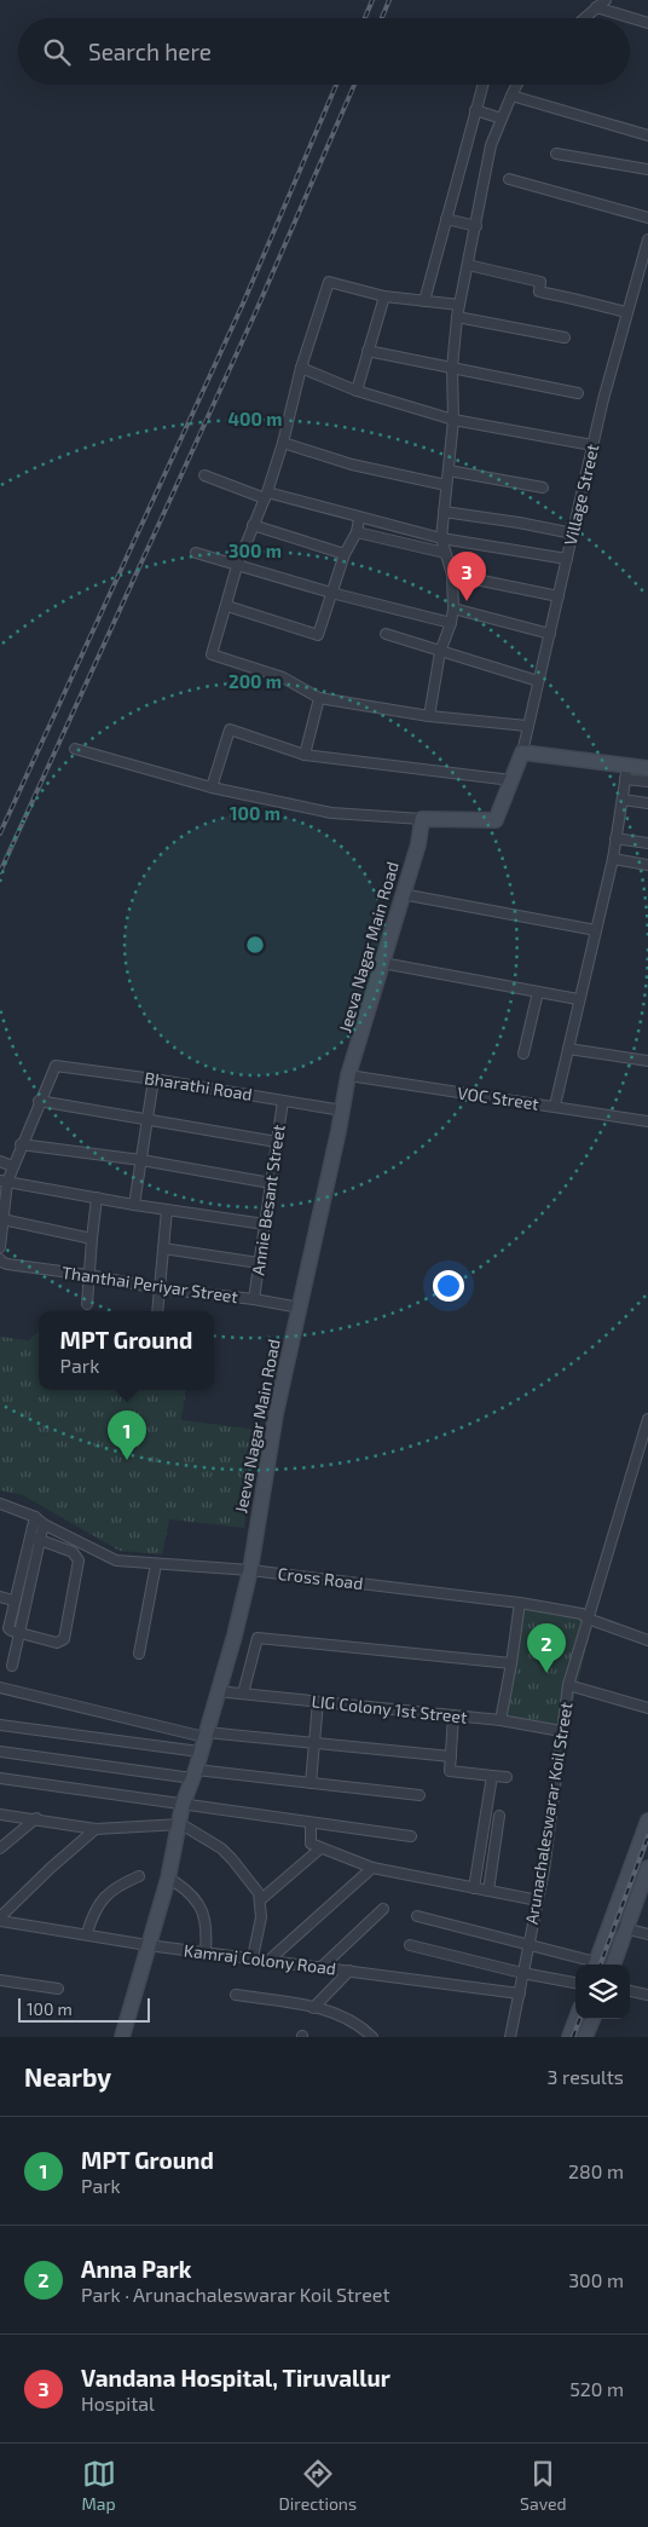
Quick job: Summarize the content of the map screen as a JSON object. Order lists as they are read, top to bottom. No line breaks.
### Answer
{"streets":{"street":["Village Street","Jeeva Nagar Main Road","Bharathi Road","VOC Street","Annie Besant Street","Thanthai Periyar Street","Cross Road","LIG Colony 1st Street","Arunachaleswarar Koil Street","Kamraj Colony Road"]},"crossings":[["Jeeva Nagar Main Road","Bharathi Road"],["Jeeva Nagar Main Road","VOC Street"],["Jeeva Nagar Main Road","Thanthai Periyar Street"],["Jeeva Nagar Main Road","Cross Road"],["Jeeva Nagar Main Road","LIG Colony 1st Street"],["Jeeva Nagar Main Road","Kamraj Colony Road"],["Bharathi Road","Annie Besant Street"],["Annie Besant Street","Thanthai Periyar Street"],["Cross Road","Arunachaleswarar Koil Street"],["LIG Colony 1st Street","Arunachaleswarar Koil Street"],["Arunachaleswarar Koil Street","Kamraj Colony Road"]],"scale_bar":"100 m","page":{"search":"Search here","pins":["3","1","2"],"popup":["MPT Ground","Park"],"scale":"100 m","heading":["Nearby","3 results"],"list":[{"mark":"1","name":"MPT Ground","note":"Park","value":"280 m"},{"mark":"2","name":"Anna Park","note":"Park · Arunachaleswarar Koil Street","value":"300 m"},{"mark":"3","name":"Vandana Hospital, Tiruvallur","note":"Hospital","value":"520 m"}],"nav":["Map","Directions","Saved"]},"rings":["400 m","300 m","200 m","100 m"]}
